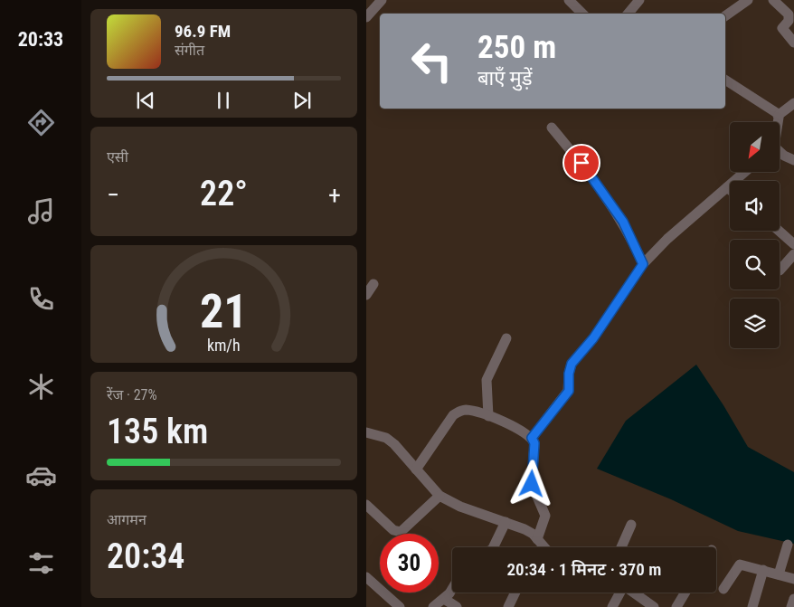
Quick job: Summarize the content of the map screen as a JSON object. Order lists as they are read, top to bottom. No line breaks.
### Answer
{"north":"bottom left","page":{"tabs":"20:33","turn":["250 m","बाएँ मुड़ें"],"song":["96.9 FM","संगीत"],"tile":["एसी",["रेंज · 27%","135 km"],["आगमन","20:34"]],"heat":["−","22°","+"],"limit":"30","trip":"20:34 · 1 मिनट · 370 m","gauge":["21","km/h"]}}
